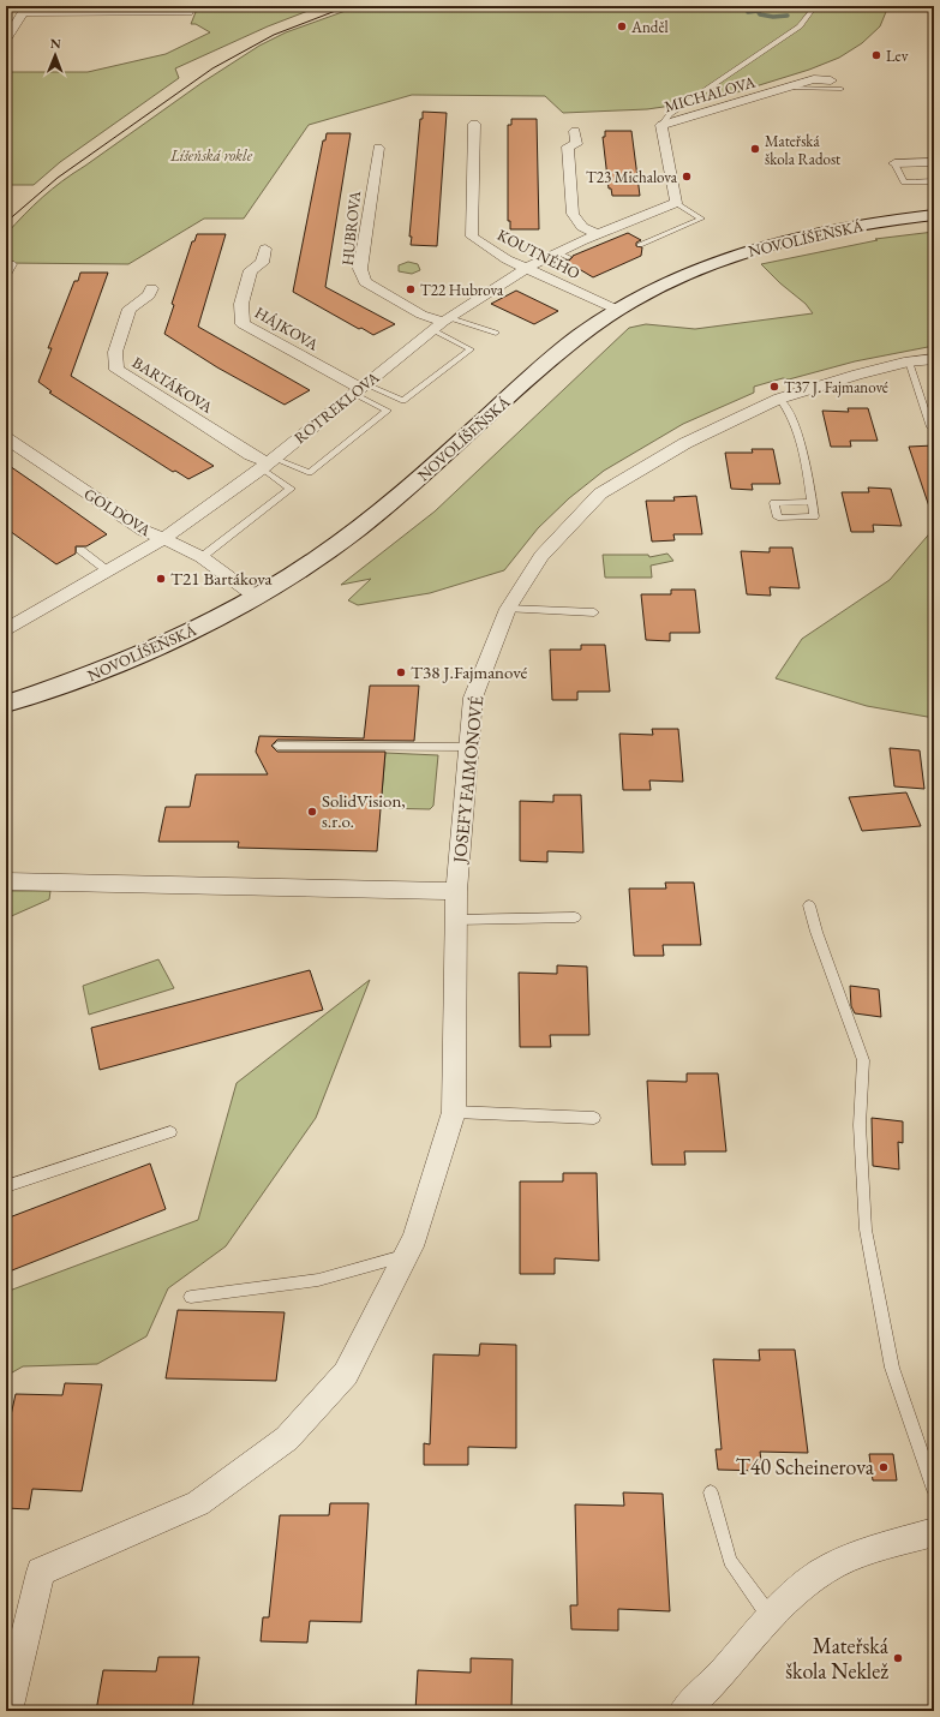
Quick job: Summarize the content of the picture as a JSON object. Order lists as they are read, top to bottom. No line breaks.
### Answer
{"streets":{"street":["MICHALOVA","HUBROVA","NOVOLÍŠEŇSKÁ","KOUTNÉHO","HÁJKOVA","BARTÁKOVA","ROTREKLOVA","GOLDOVA","JOSEFY FAIMONOVÉ"]},"crossings":[["MICHALOVA","ROTREKLOVA"],["HUBROVA","ROTREKLOVA"],["NOVOLÍŠEŇSKÁ","KOUTNÉHO"],["NOVOLÍŠEŇSKÁ","GOLDOVA"],["KOUTNÉHO","ROTREKLOVA"],["HÁJKOVA","ROTREKLOVA"],["BARTÁKOVA","ROTREKLOVA"],["ROTREKLOVA","GOLDOVA"]],"parks":["Líšeňská rokle"],"places":["Anděl","Lev","Mateřská škola Radost","T23 Michalova","T22 Hubrova","T37 J. Fajmanové","T21 Bartákova","T38 J.Fajmanové","SolidVision, s.r.o.","T40 Scheinerova","Mateřská škola Neklež"],"north":"top"}
